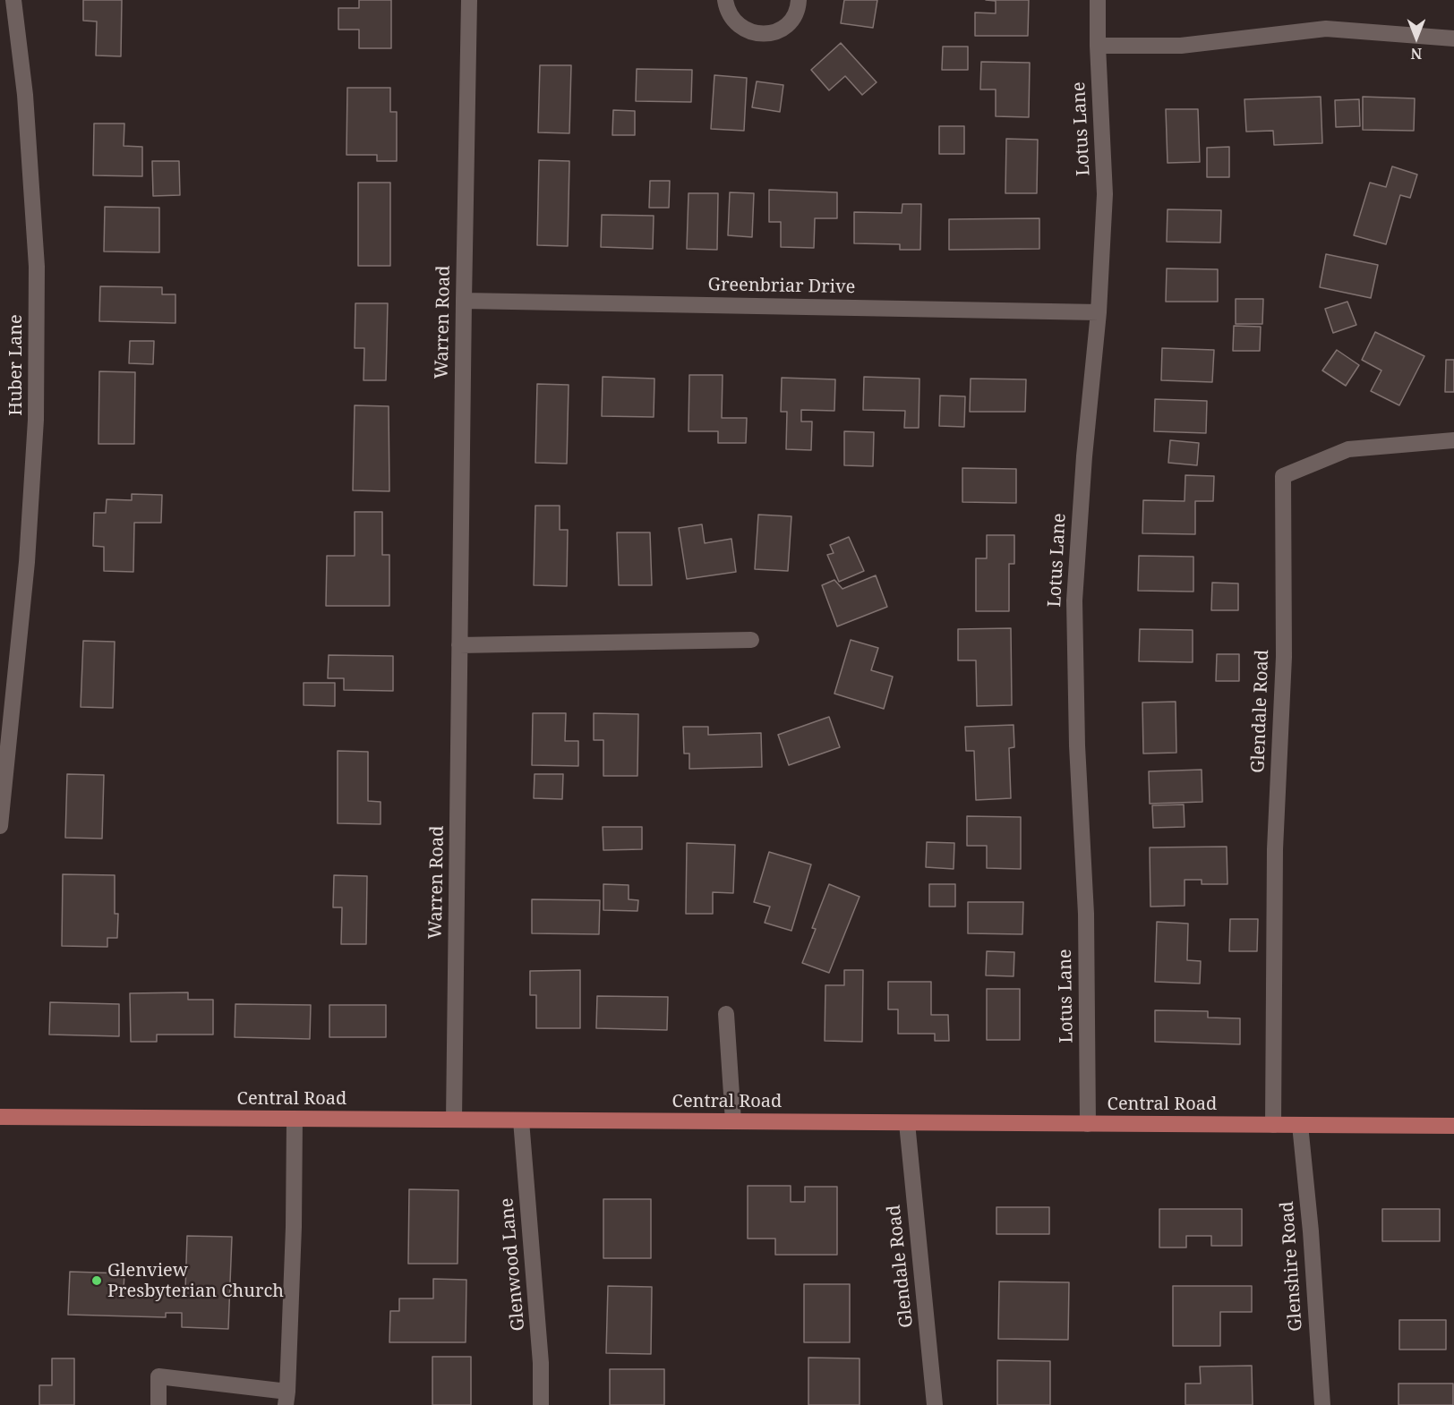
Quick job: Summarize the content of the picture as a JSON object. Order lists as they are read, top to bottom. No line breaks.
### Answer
{"streets":{"main road":["Central Road"],"street":["Lotus Lane","Greenbriar Drive","Warren Road","Huber Lane","Glendale Road","Glenwood Lane","Glenshire Road"]},"crossings":[["Lotus Lane","Greenbriar Drive"],["Lotus Lane","Central Road"],["Greenbriar Drive","Warren Road"],["Warren Road","Central Road"],["Glendale Road","Central Road"],["Central Road","Glenwood Lane"],["Central Road","Glenshire Road"]],"places":["Glenview Presbyterian Church"],"north":"bottom"}
